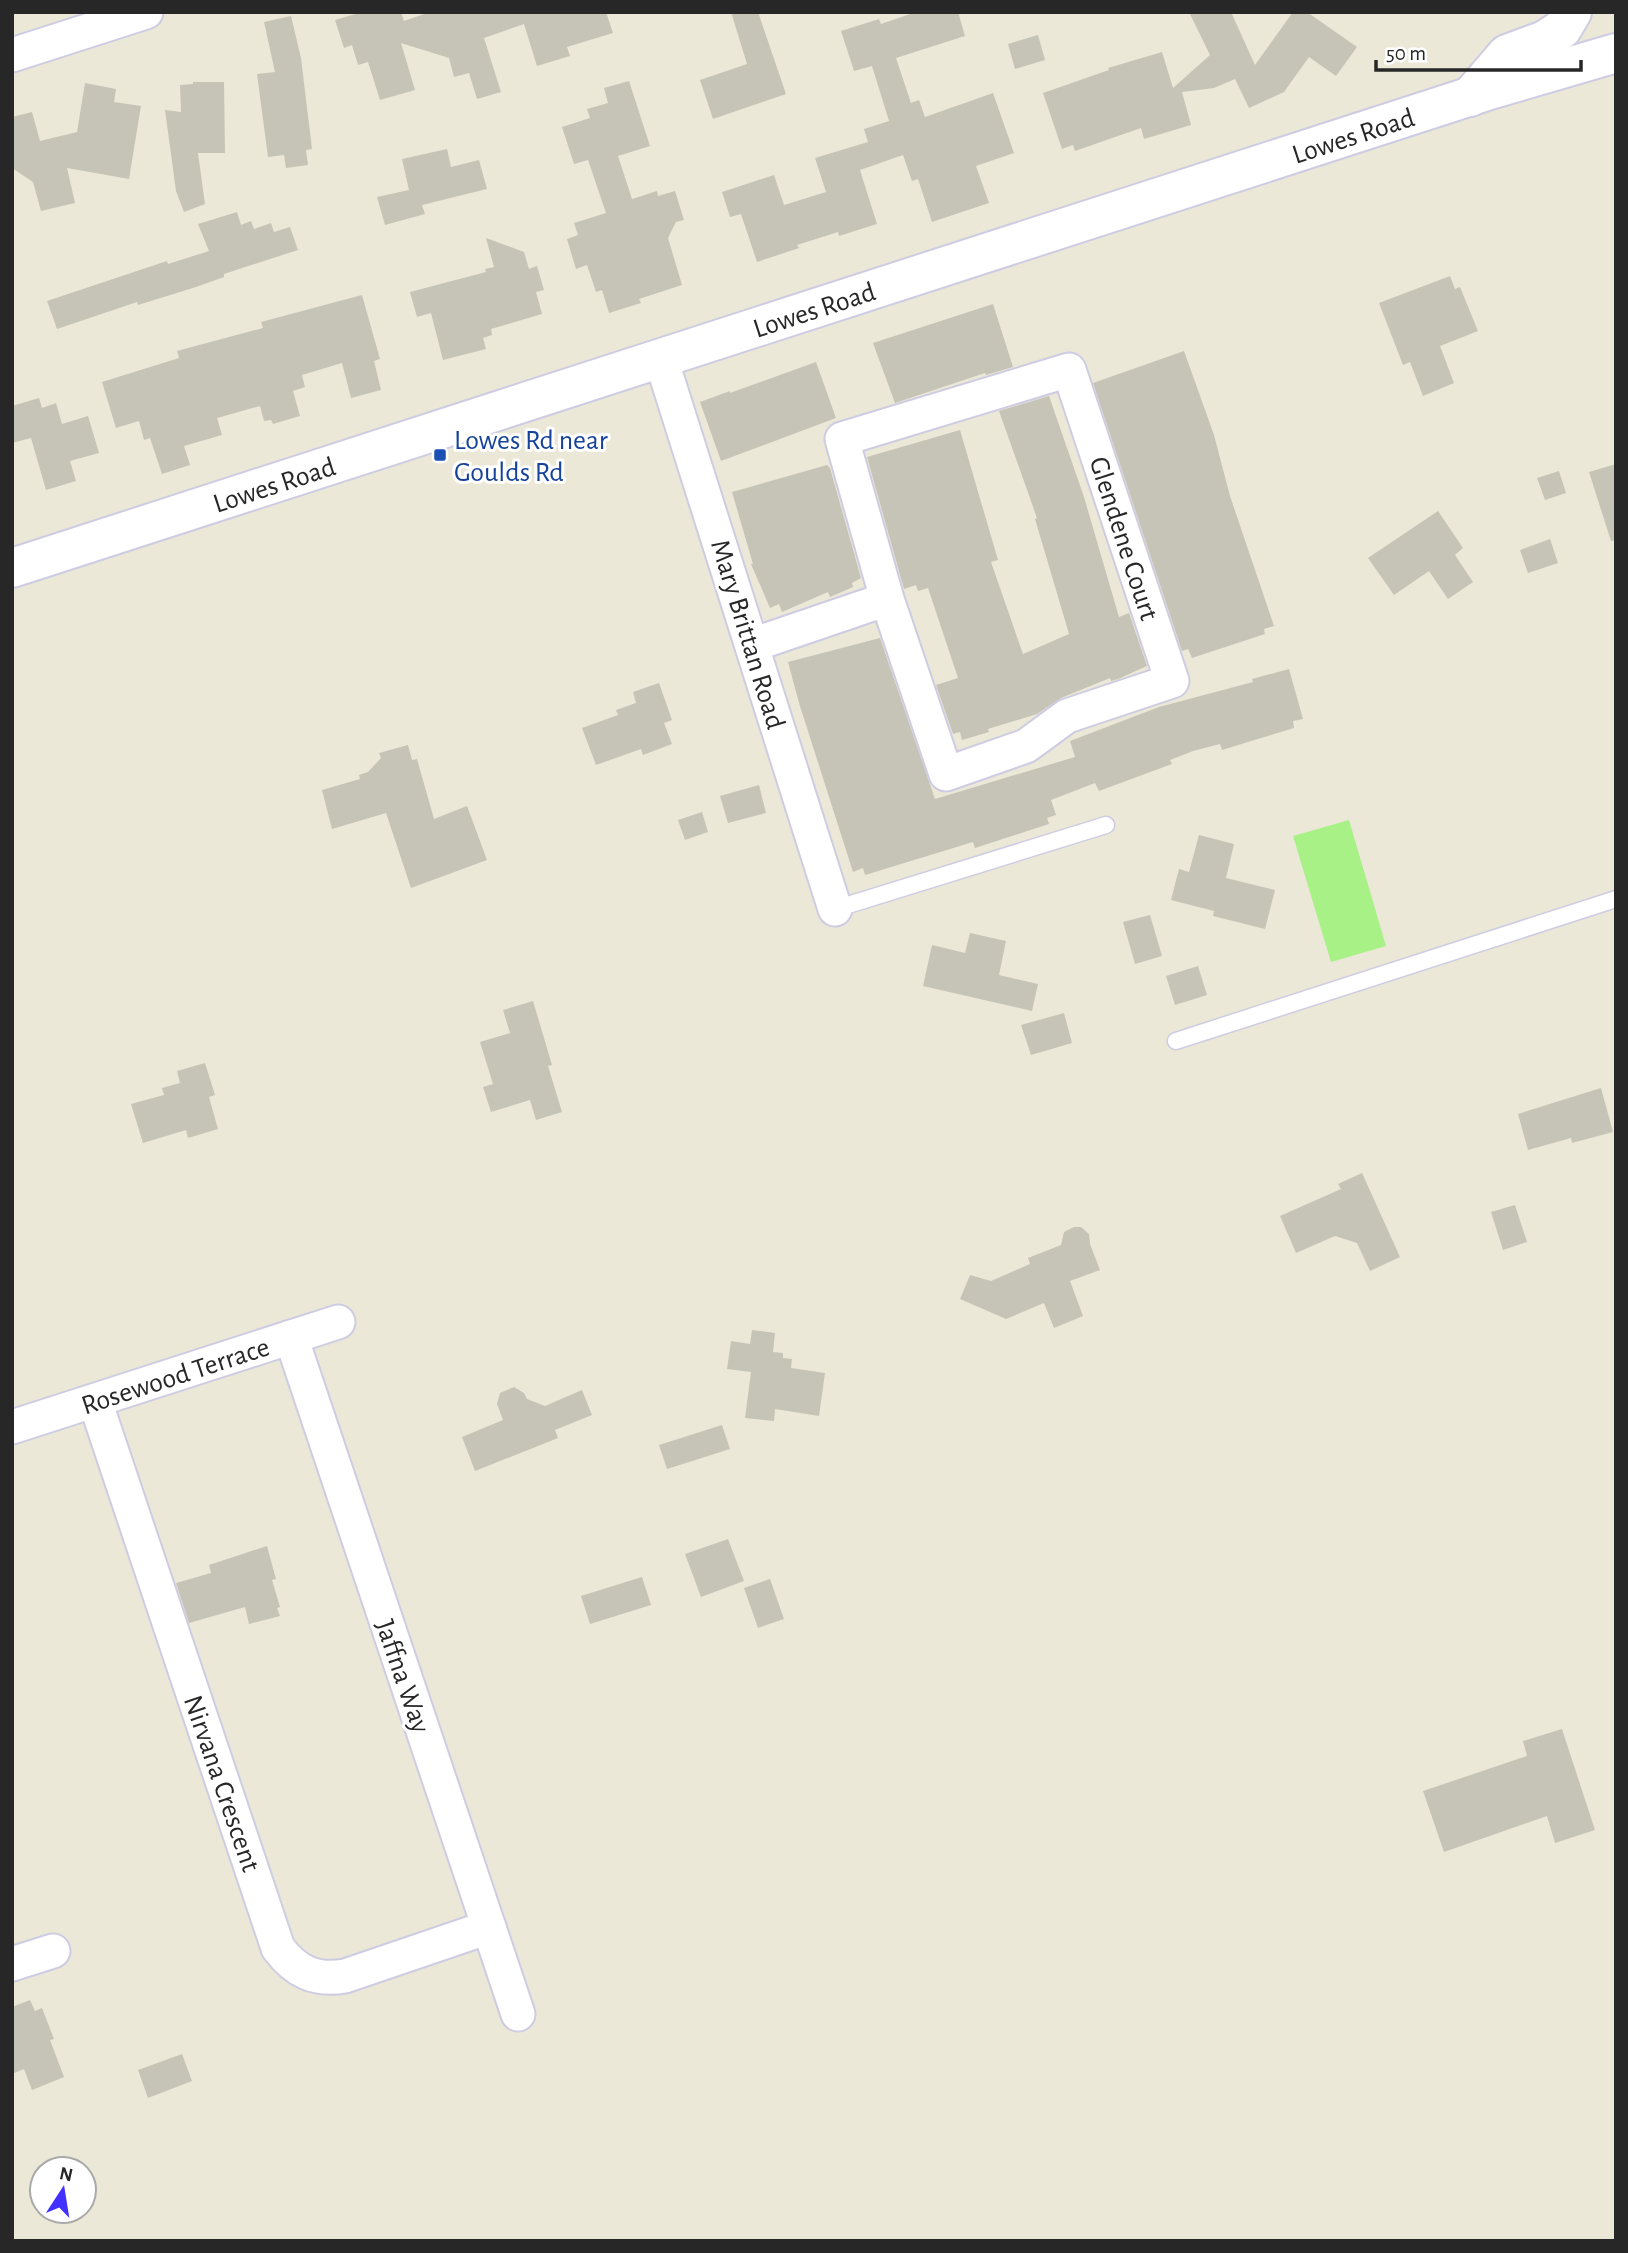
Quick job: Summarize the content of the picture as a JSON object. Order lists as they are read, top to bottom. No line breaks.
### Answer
{"streets":{"main road":["Lowes Road"],"street":["Glendene Court","Mary Brittan Road","Rosewood Terrace","Jaffna Way","Nirvana Crescent"]},"crossings":[["Lowes Road","Mary Brittan Road"],["Rosewood Terrace","Jaffna Way"],["Rosewood Terrace","Nirvana Crescent"],["Jaffna Way","Nirvana Crescent"]],"places":{"transit":["Lowes Rd near Goulds Rd"]},"scale_bar":"50 m","north":"top"}
